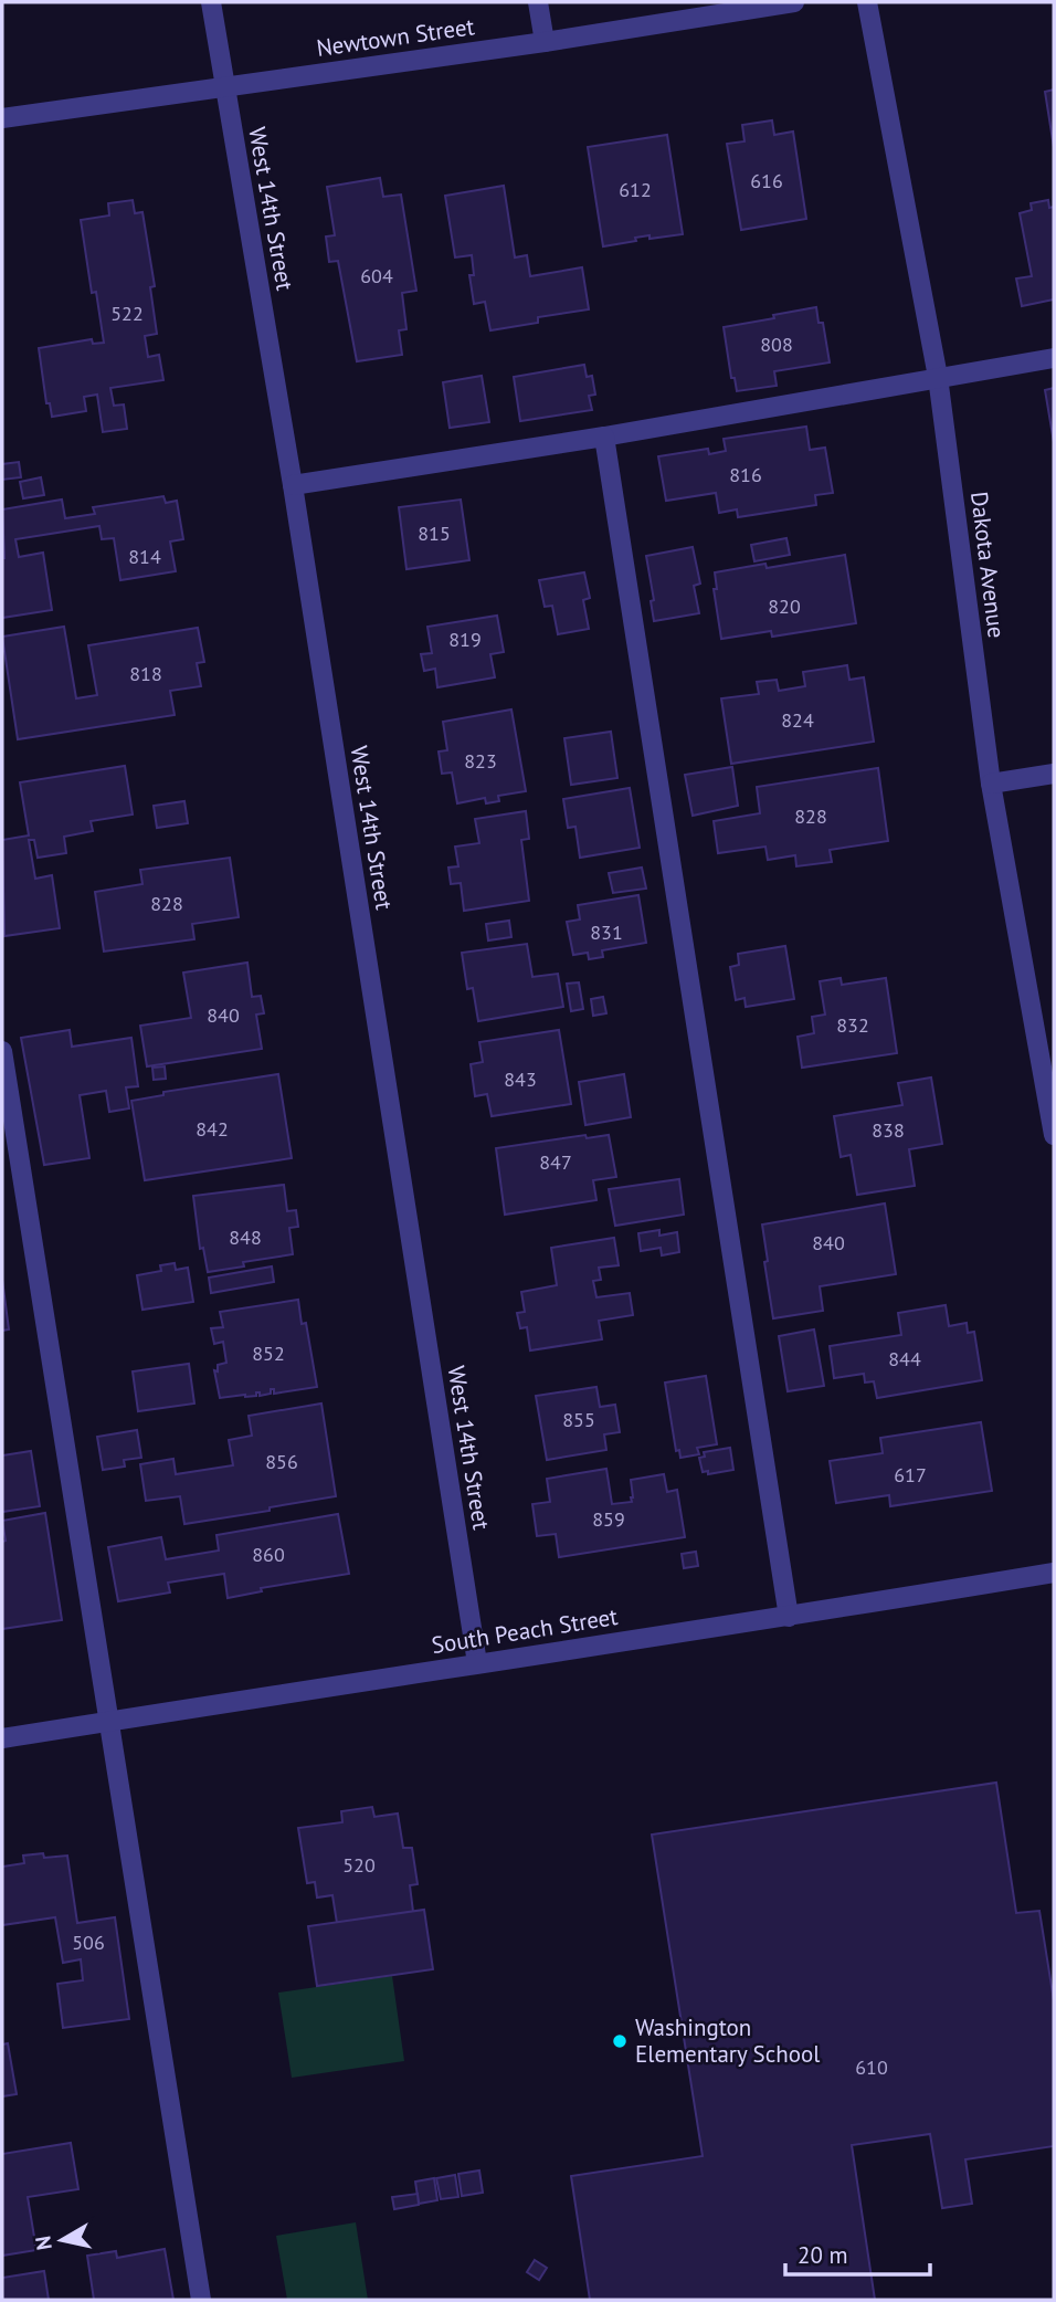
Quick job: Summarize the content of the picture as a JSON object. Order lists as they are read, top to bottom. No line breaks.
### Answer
{"streets":{"street":["Newtown Street","West 14th Street","Dakota Avenue","South Peach Street"]},"crossings":[["Newtown Street","West 14th Street"],["West 14th Street","South Peach Street"]],"places":["Washington Elementary School"],"house_numbers":["616","612","604","522","808","816","815","814","820","819","818","824","823","828","828","831","840","832","843","842","838","847","848","840","852","844","855","856","617","859","860","520","506","610"],"scale_bar":"20 m","north":"left"}
